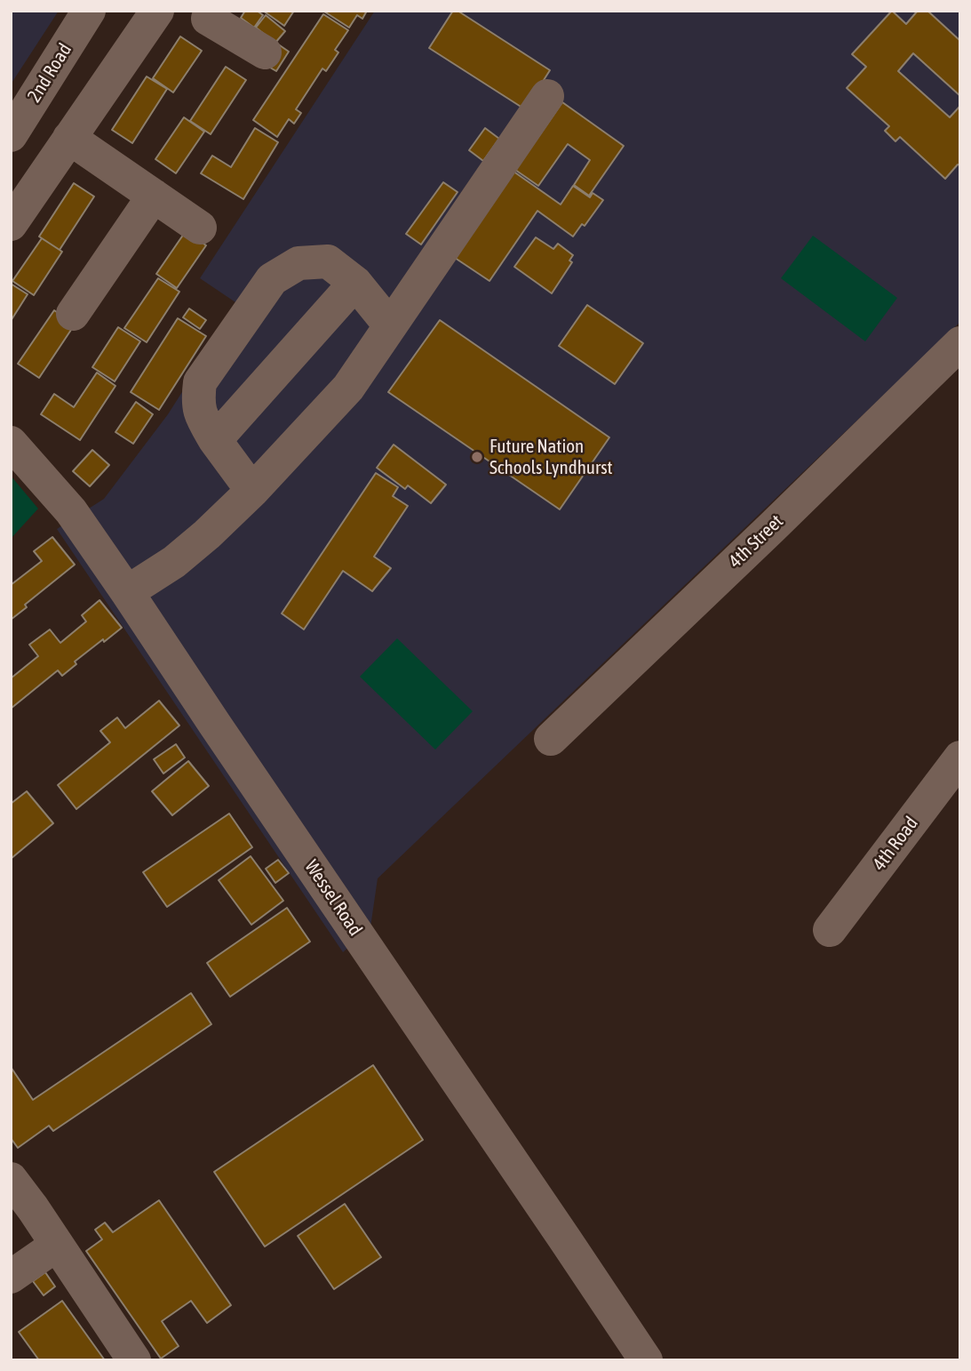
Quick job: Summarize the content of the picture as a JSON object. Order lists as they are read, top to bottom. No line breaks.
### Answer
{"streets":{"street":["2nd Road","4th Street","4th Road","Wessel Road"]},"places":["Future Nation Schools Lyndhurst"]}
